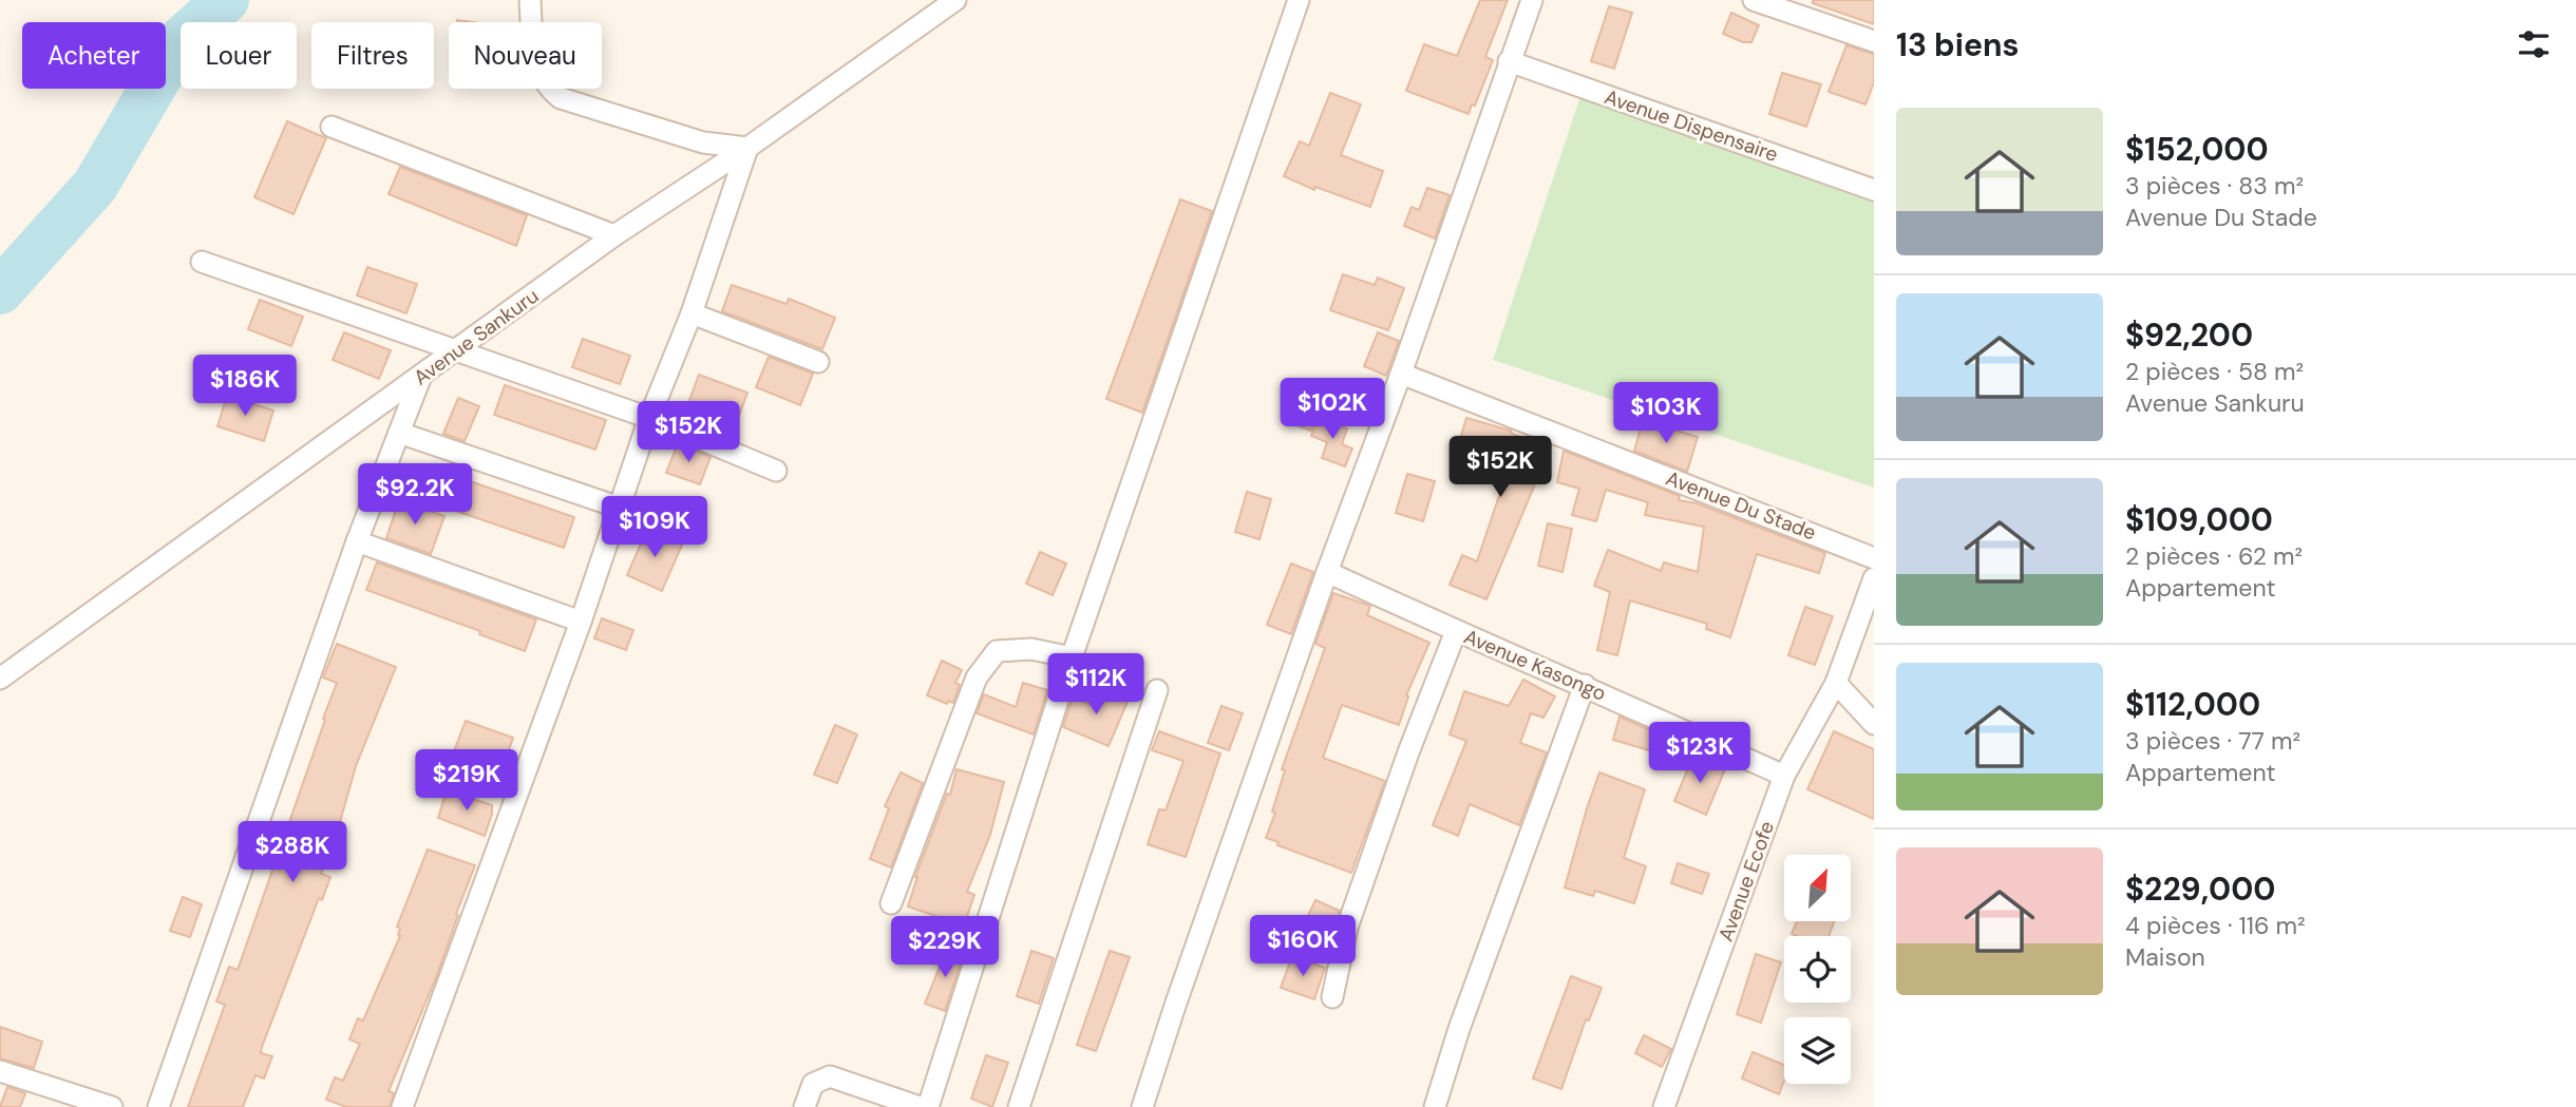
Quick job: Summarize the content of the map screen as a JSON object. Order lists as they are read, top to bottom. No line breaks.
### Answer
{"streets":{"street":["Avenue Dispensaire","Avenue Sankuru","Avenue Du Stade","Avenue Kasongo","Avenue Ecofe"]},"crossings":[["Avenue Kasongo","Avenue Ecofe"]],"north":"top right","page":{"heading":"13 biens","chip":["Acheter","Louer","Filtres","Nouveau"],"list":[{"name":"$152,000","note":"3 pièces · 83 m² · Avenue Du Stade"},{"name":"$92,200","note":"2 pièces · 58 m² · Avenue Sankuru"},{"name":"$109,000","note":"2 pièces · 62 m² · Appartement"},{"name":"$112,000","note":"3 pièces · 77 m² · Appartement"},{"name":"$229,000","note":"4 pièces · 116 m² · Maison"}],"price":["$186K","$102K","$103K","$152K","$152K","$92.2K","$109K","$112K","$123K","$219K","$288K","$160K","$229K"]}}
